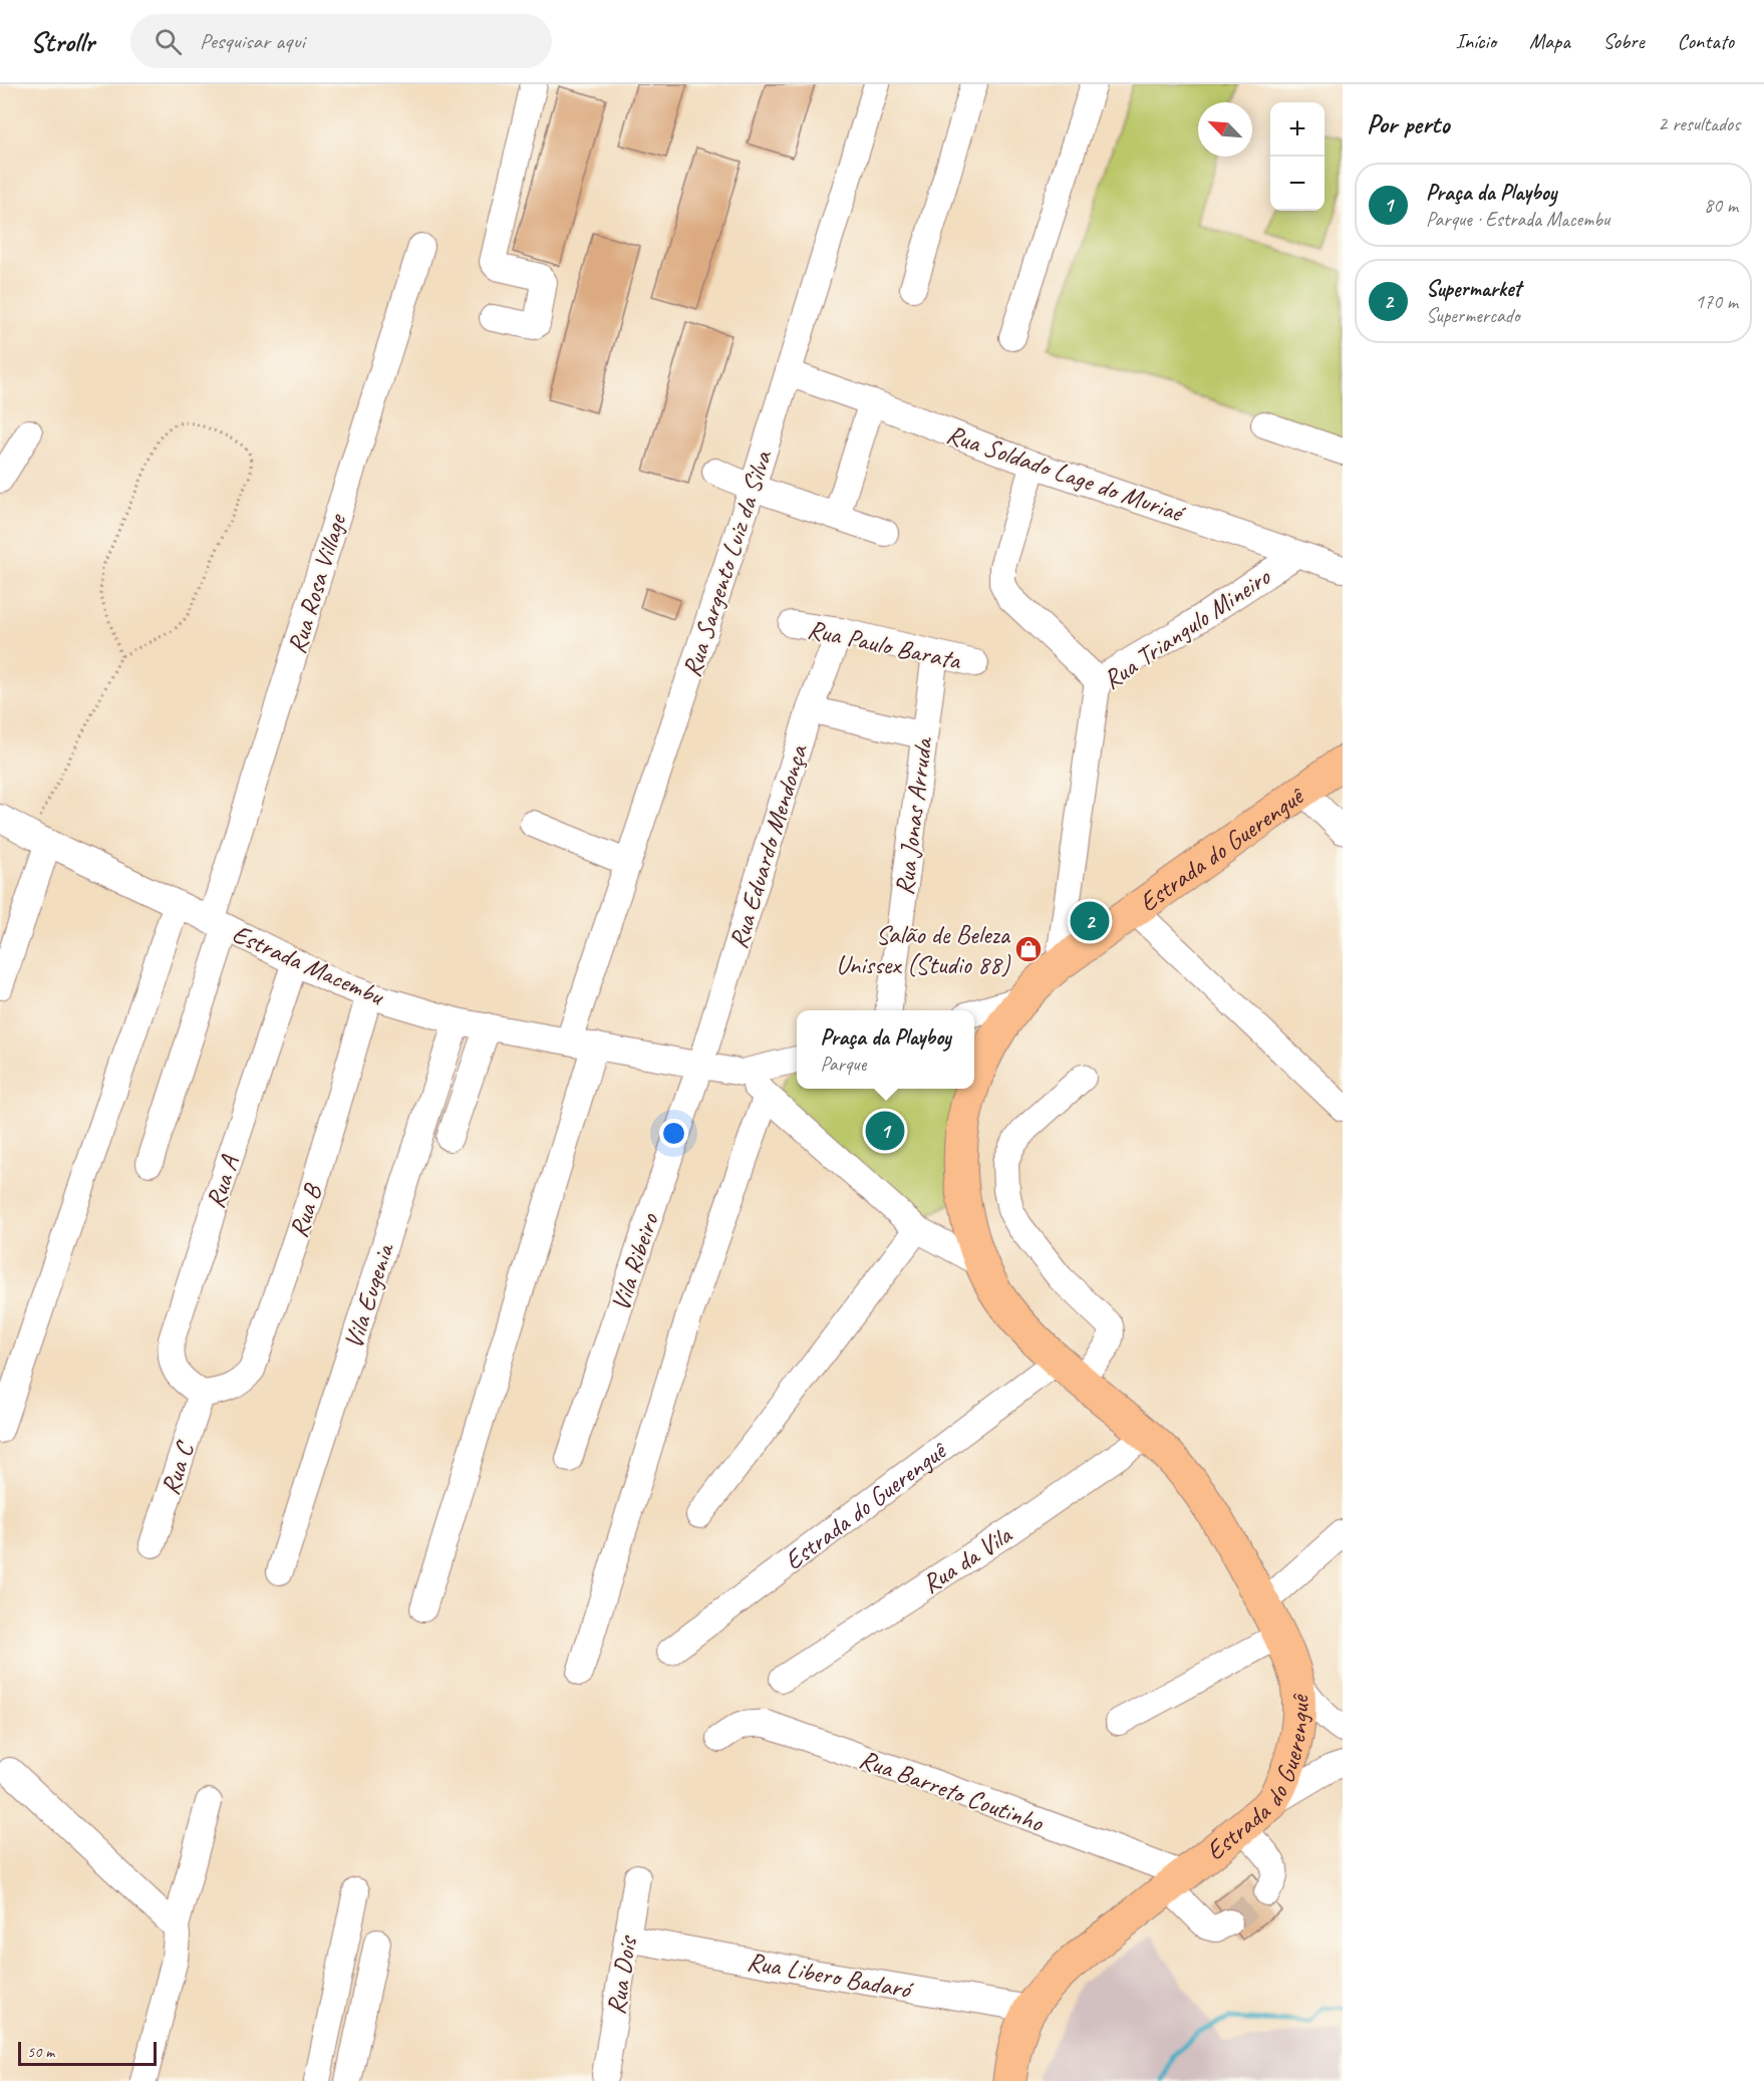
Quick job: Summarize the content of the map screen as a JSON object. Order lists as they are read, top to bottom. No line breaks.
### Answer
{"streets":{"main road":["Estrada do Guerenguê"],"street":["Rua Soldado Lage do Muriaé","Rua Sargento Luiz da Silva","Rua Rosa Village","Rua Triangulo Mineiro","Rua Paulo Barata","Rua Jonas Arruda","Rua Eduardo Mendonça","Estrada Macembu","Rua A","Rua B","Vila Ribeiro","Vila Eugenia","Rua C","Rua da Vila","Rua Barreto Coutinho","Rua Libero Badaró","Rua Dois"]},"crossings":[["Rua Soldado Lage do Muriaé","Rua Sargento Luiz da Silva"],["Rua Soldado Lage do Muriaé","Rua Triangulo Mineiro"],["Rua Sargento Luiz da Silva","Estrada Macembu"],["Rua Rosa Village","Estrada Macembu"],["Rua Triangulo Mineiro","Estrada do Guerenguê"],["Rua Paulo Barata","Rua Jonas Arruda"],["Rua Paulo Barata","Rua Eduardo Mendonça"],["Rua Eduardo Mendonça","Estrada Macembu"],["Rua Eduardo Mendonça","Vila Ribeiro"],["Estrada do Guerenguê","Rua da Vila"],["Estrada do Guerenguê","Rua Barreto Coutinho"],["Estrada do Guerenguê","Rua Libero Badaró"],["Estrada Macembu","Rua A"],["Estrada Macembu","Rua B"],["Estrada Macembu","Vila Ribeiro"],["Estrada Macembu","Vila Eugenia"],["Rua A","Rua B"],["Rua A","Rua C"],["Rua B","Rua C"],["Rua Libero Badaró","Rua Dois"]],"places":{"shop":["Salão de Beleza Unissex (Studio 88)"]},"scale_bar":"50 m","north":"top left","page":{"header":"Strollr","search":"Pesquisar aqui","nav":["Início","Mapa","Sobre","Contato"],"heading":["Por perto","2 resultados"],"map_buttons":["+","−"],"list":[{"mark":"1","name":"Praça da Playboy","note":"Parque · Estrada Macembu","value":"80 m"},{"mark":"2","name":"Supermarket","note":"Supermercado","value":"170 m"}],"pins":["2","1"],"popup":["Praça da Playboy","Parque"],"scale":"50 m"}}
